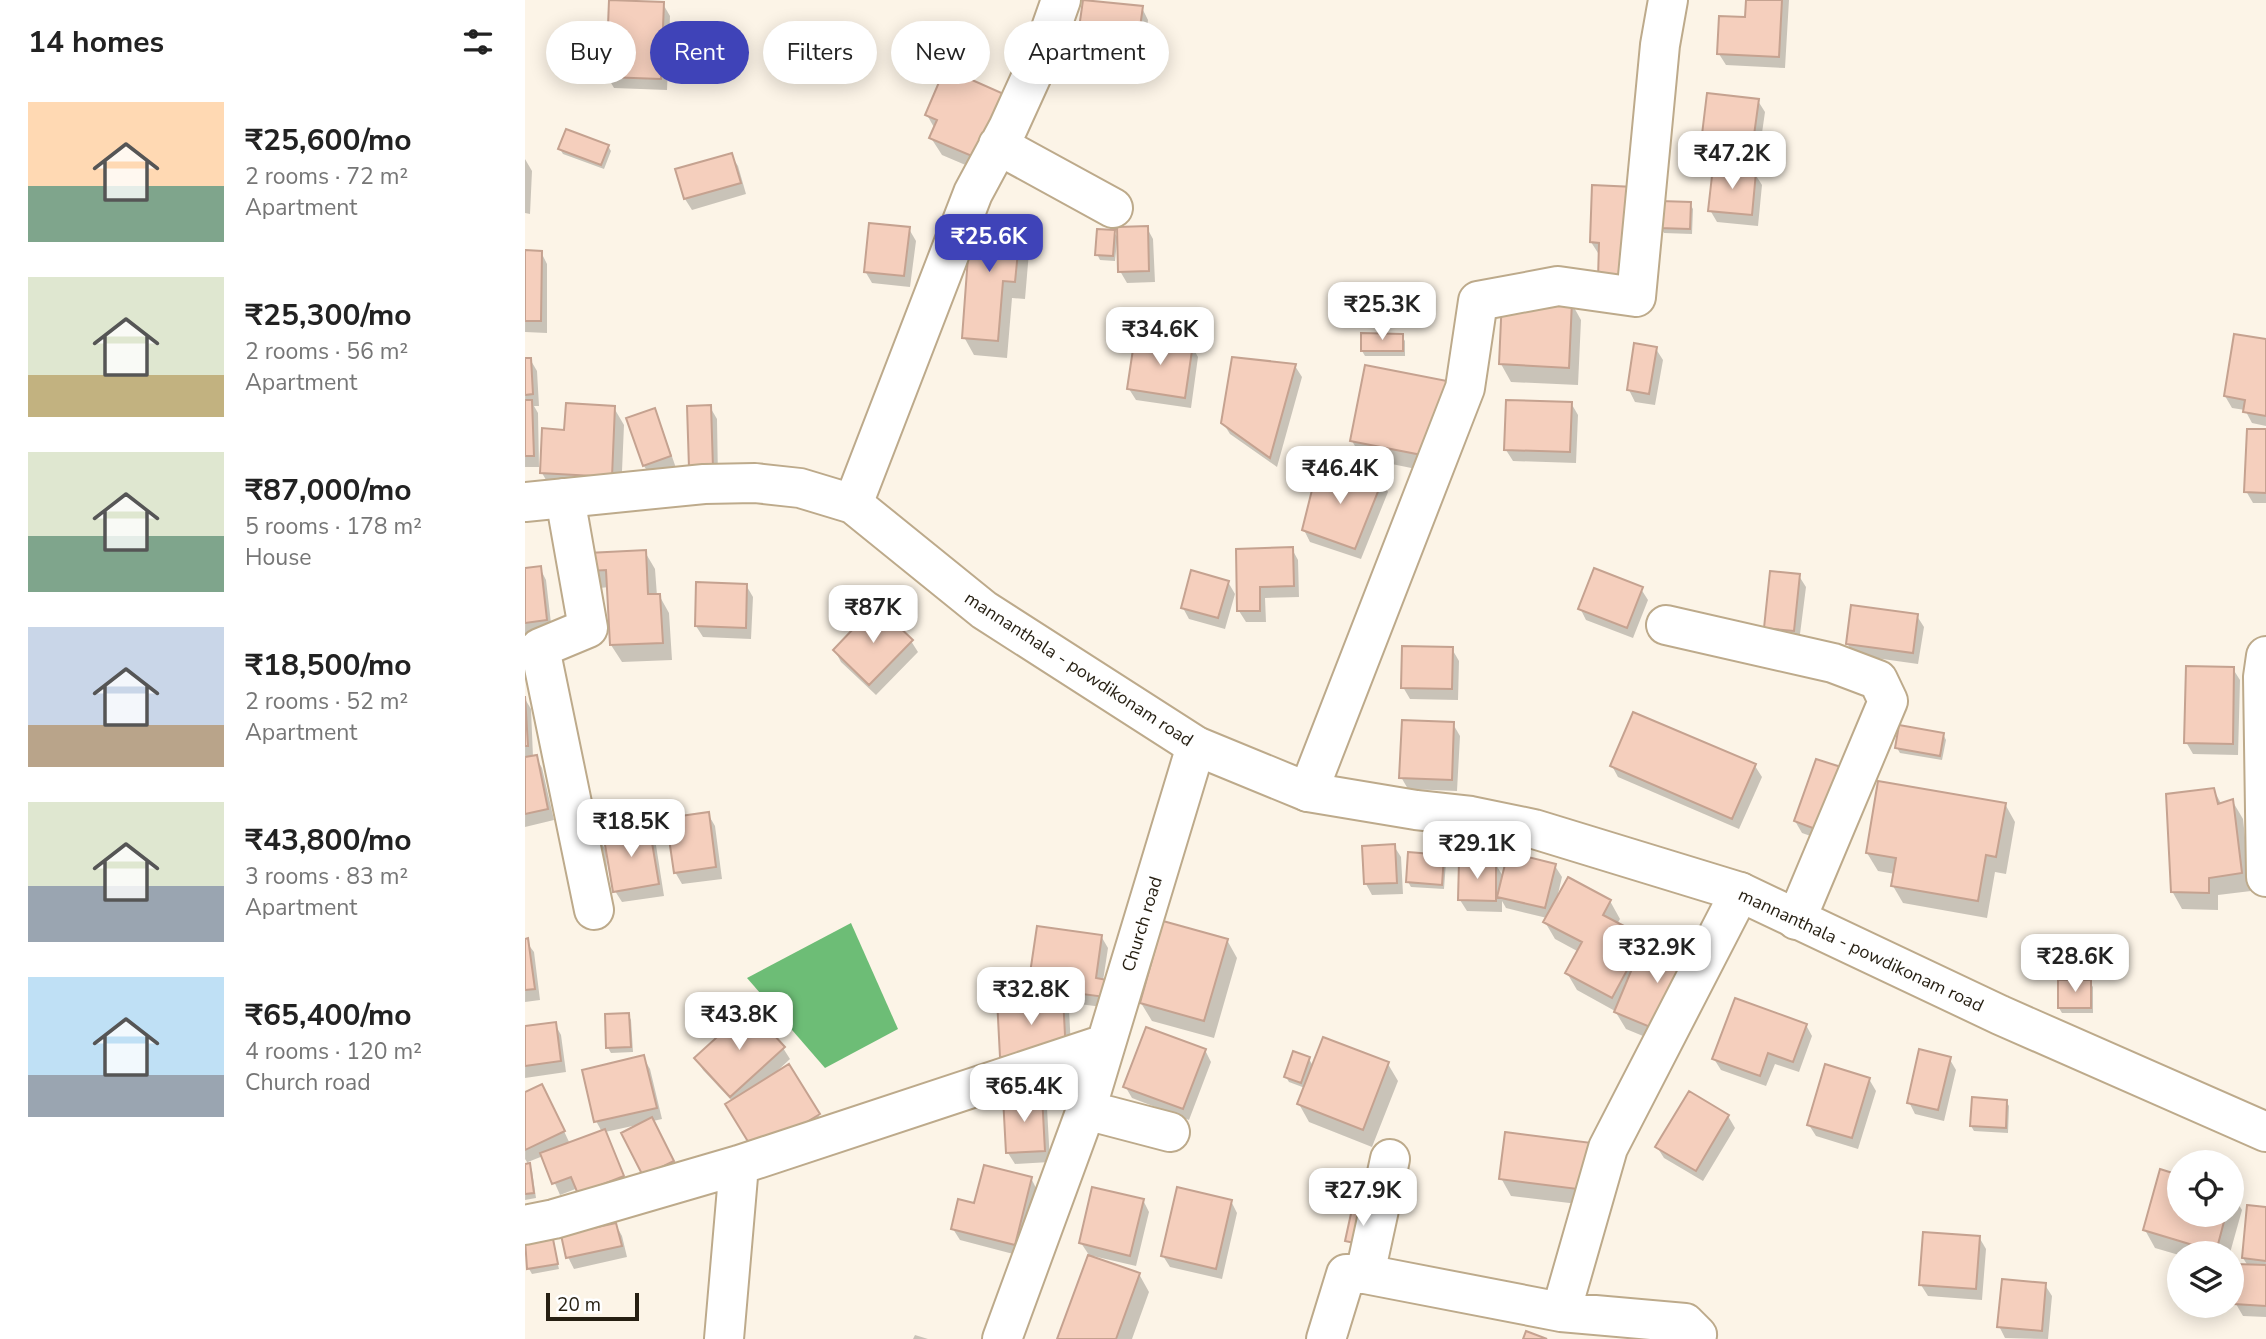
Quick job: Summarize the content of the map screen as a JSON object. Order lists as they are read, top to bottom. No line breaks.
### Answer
{"streets":{"street":["mannanthala - powdikonam road","Church road"]},"crossings":[["mannanthala - powdikonam road","Church road"]],"scale_bar":"20 m","page":{"heading":"14 homes","chip":["Buy","Rent","Filters","New","Apartment"],"list":[{"name":"₹25,600/mo","note":"2 rooms · 72 m² · Apartment"},{"name":"₹25,300/mo","note":"2 rooms · 56 m² · Apartment"},{"name":"₹87,000/mo","note":"5 rooms · 178 m² · House"},{"name":"₹18,500/mo","note":"2 rooms · 52 m² · Apartment"},{"name":"₹43,800/mo","note":"3 rooms · 83 m² · Apartment"},{"name":"₹65,400/mo","note":"4 rooms · 120 m² · Church road"}],"price":["₹47.2K","₹25.6K","₹25.3K","₹34.6K","₹46.4K","₹87K","₹18.5K","₹29.1K","₹32.9K","₹28.6K","₹32.8K","₹43.8K","₹65.4K","₹27.9K"],"scale":"20 m"}}
